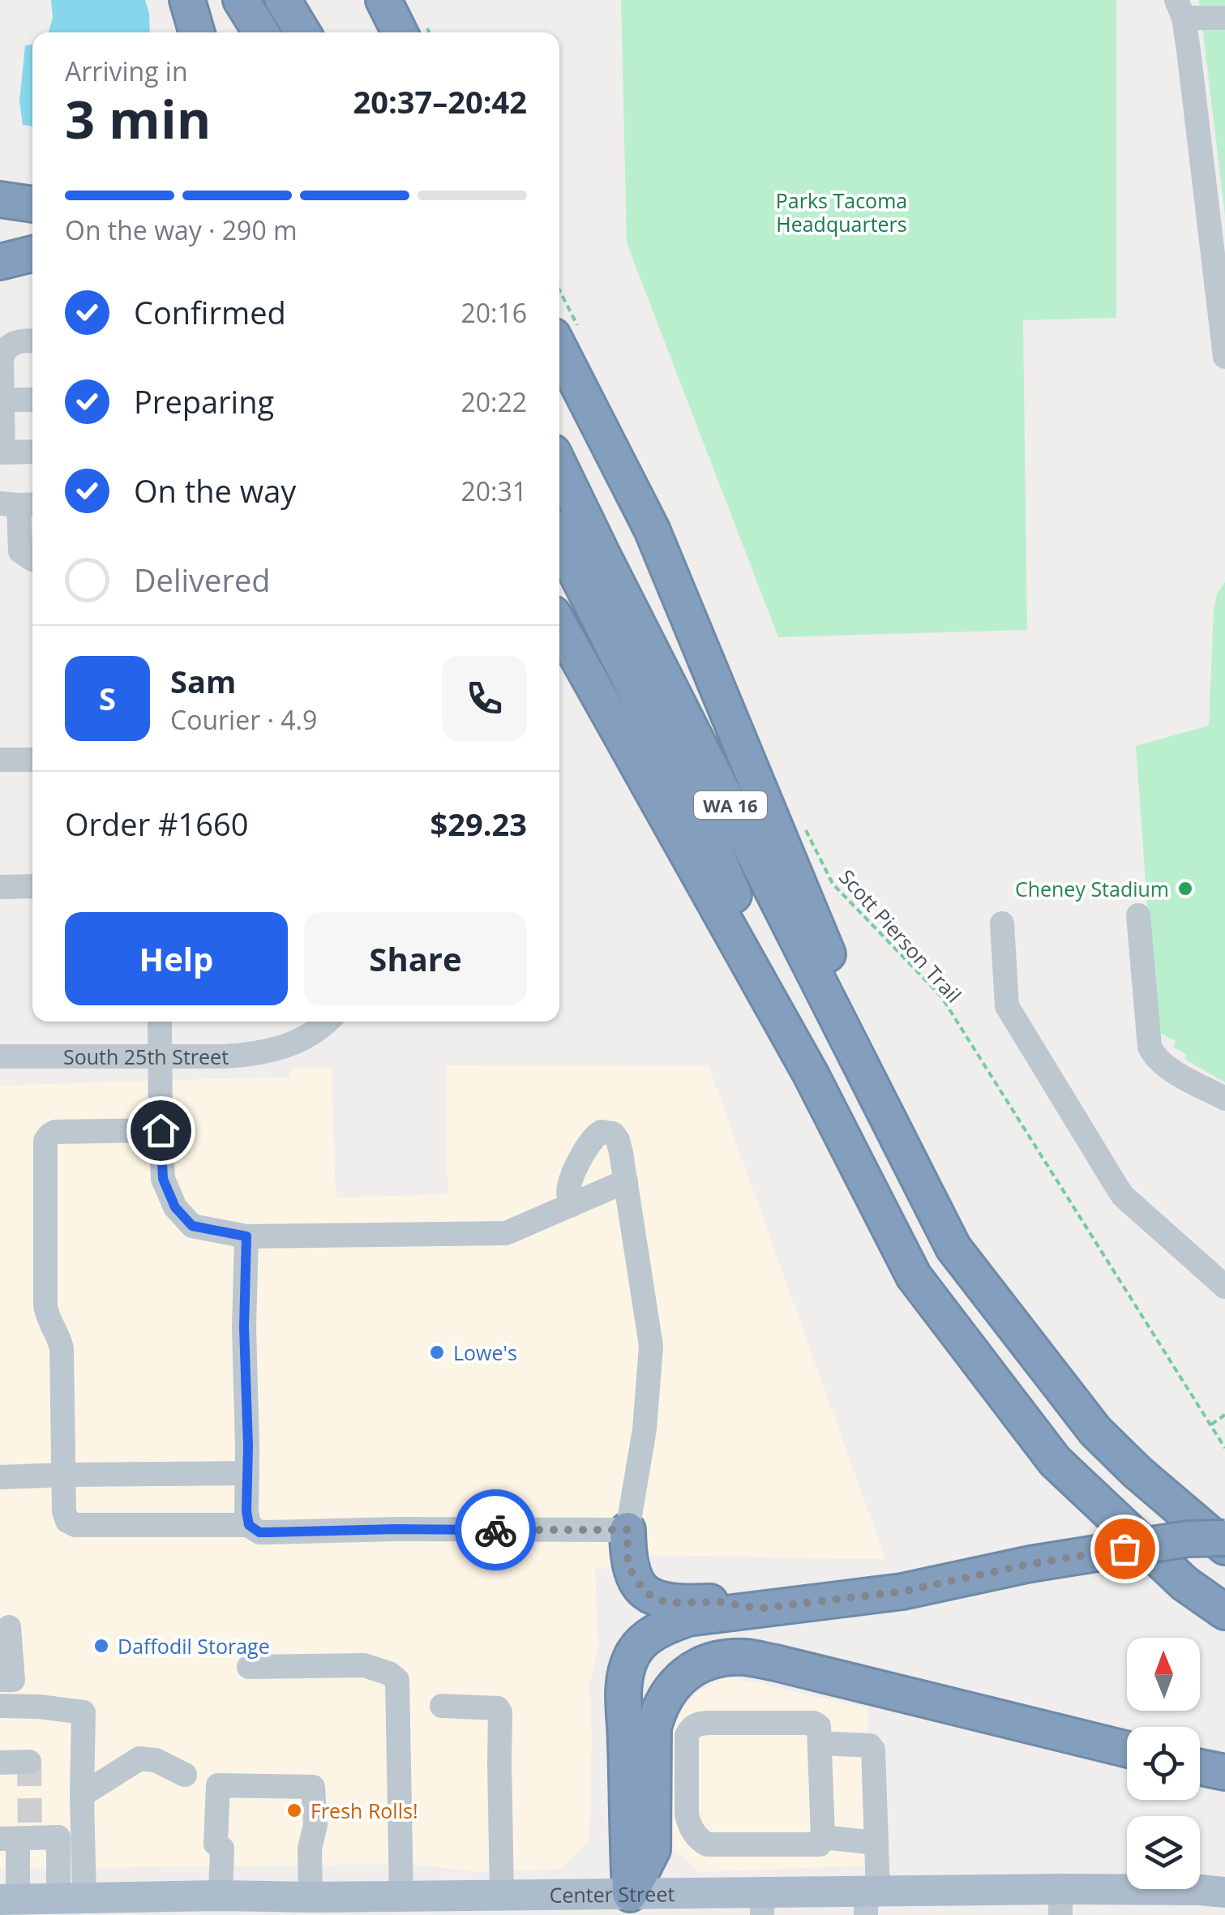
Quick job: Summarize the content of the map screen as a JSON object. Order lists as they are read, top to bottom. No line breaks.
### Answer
{"streets":{"highway":["WA 16"],"main road":["Center Street"],"street":["South 25th Street"],"path":["Scott Pierson Trail"]},"parks":["Parks Tacoma Headquarters"],"places":["Cheney Stadium","Lowe's","Daffodil Storage","Fresh Rolls!"],"north":"top","page":{"heading":["3 min","Arriving in","20:37–20:42"],"panel":["Sam","Courier · 4.9","Order #1660","$29.23"],"bar":"On the way · 290 m","list":[["Confirmed","20:16"],["Preparing","20:22"],["On the way","20:31"],"Delivered"],"round":"S","buttons":["Help","Share"]}}
